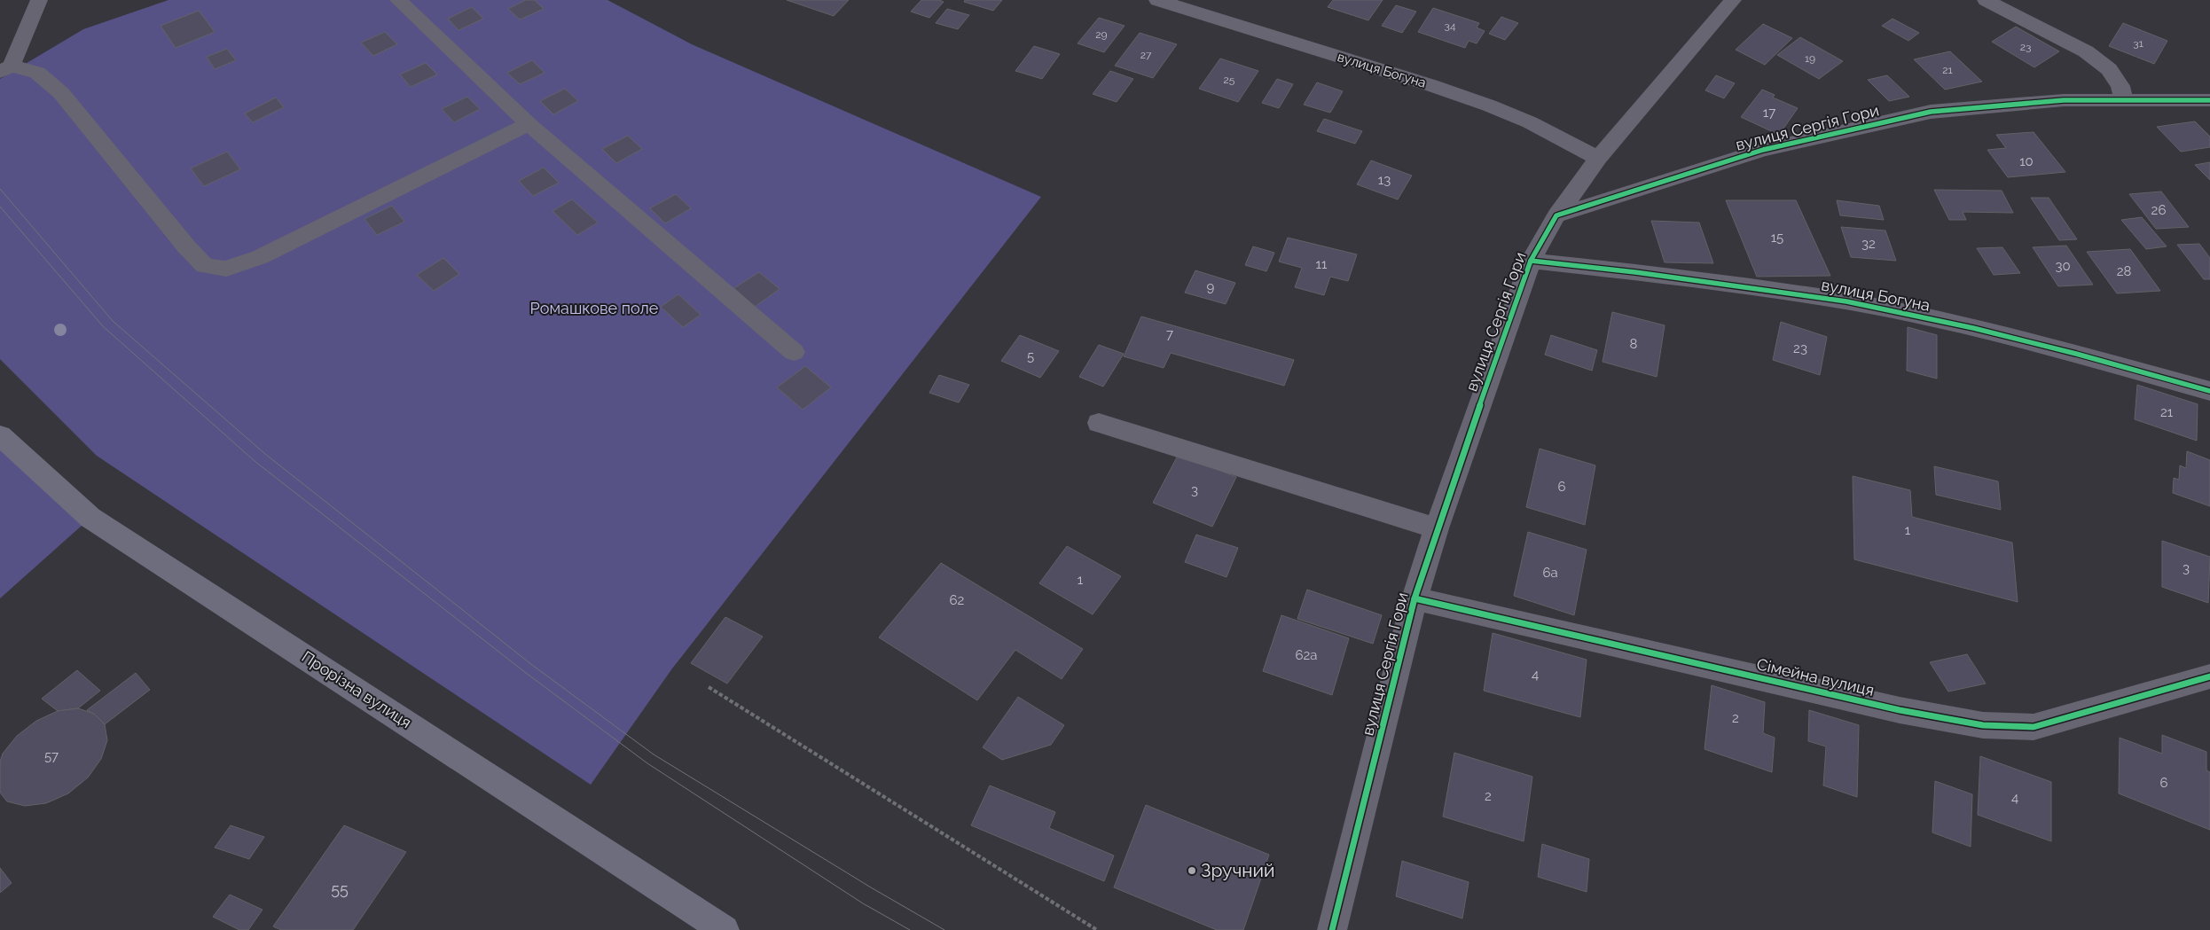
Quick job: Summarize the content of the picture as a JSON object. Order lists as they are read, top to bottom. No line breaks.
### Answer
{"streets":{"main road":["Прорізна вулиця"],"street":["вулиця Богуна","вулиця Сергія Гори","Сімейна вулиця"]},"crossings":[["вулиця Богуна","вулиця Сергія Гори"],["вулиця Сергія Гори","Сімейна вулиця"]],"parks":["Ромашкове поле"],"places":["Зручний"],"house_numbers":["34","29","31","23","27","19","21","25","17","10","13","26","15","32","11","30","28","9","7","8","23","5","21","6","3","1","3","6а","1","62","62а","4","2","57","6","2","4","55"]}
